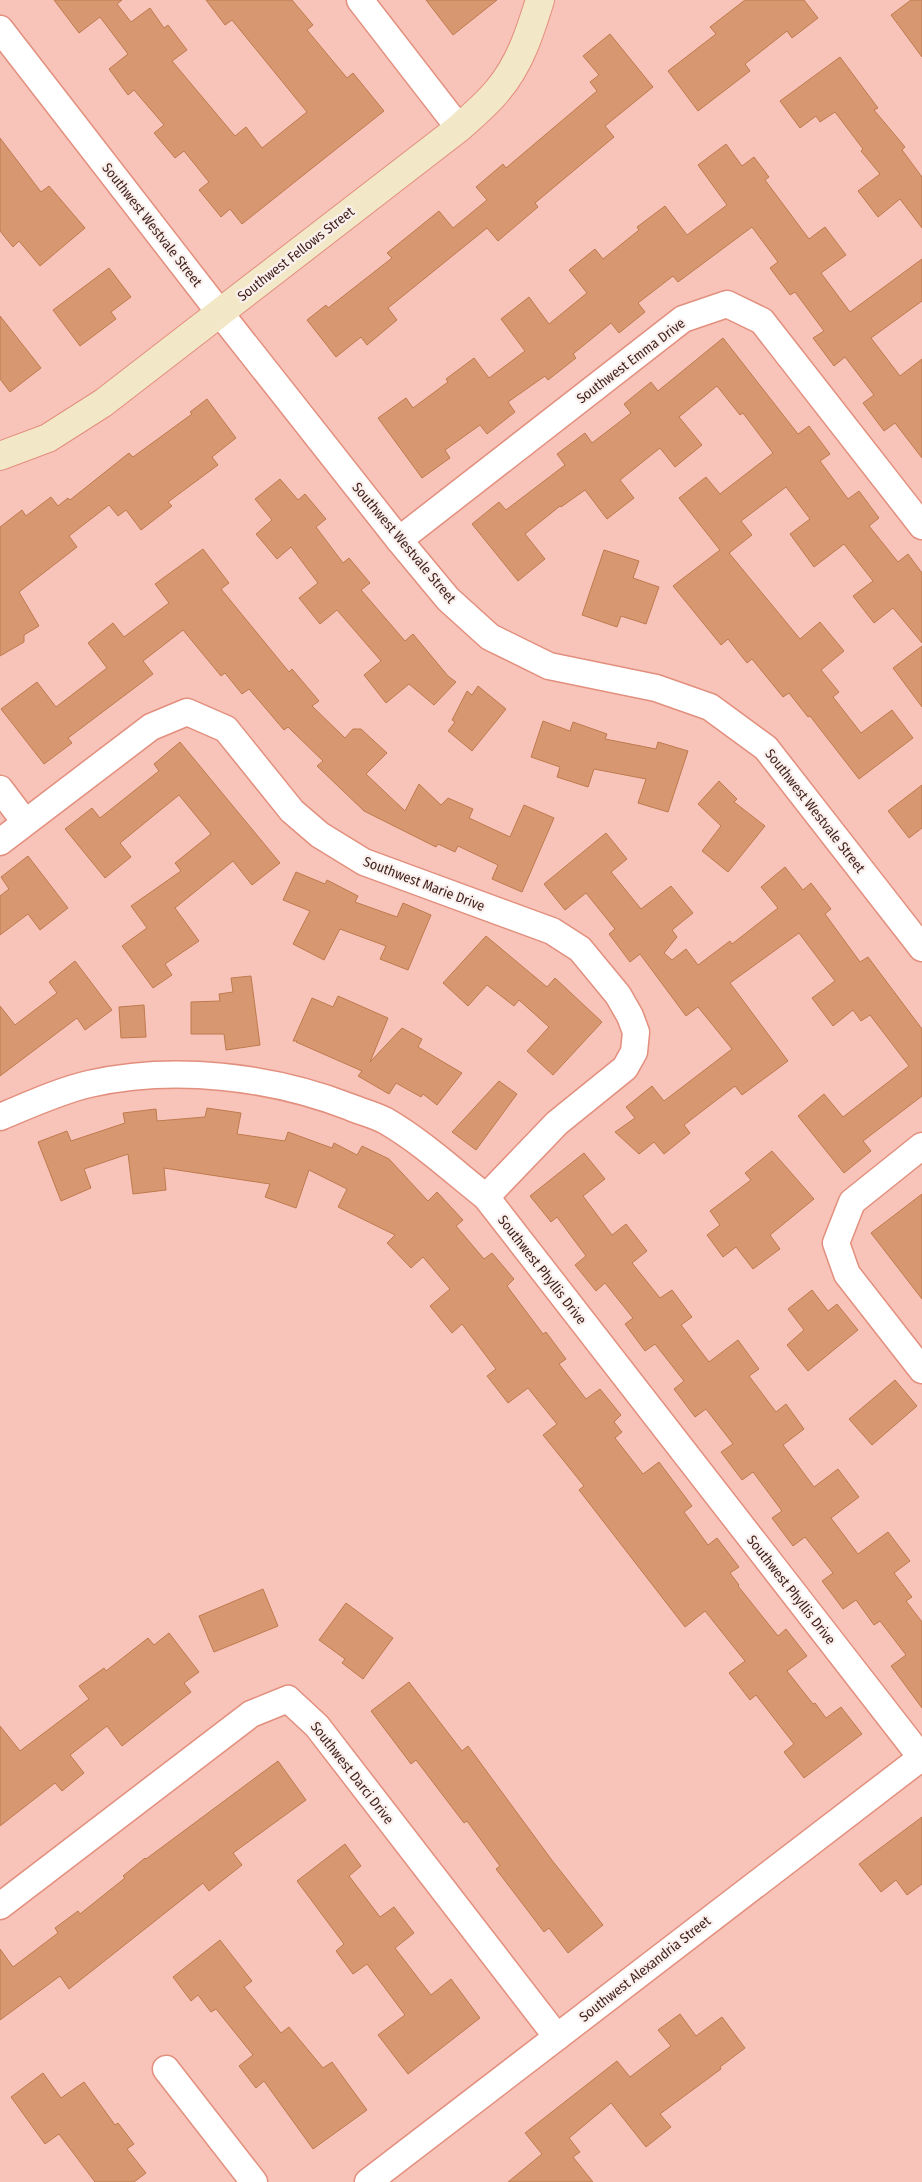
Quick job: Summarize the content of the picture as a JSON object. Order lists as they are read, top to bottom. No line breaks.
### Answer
{"streets":{"street":["Southwest Westvale Street","Southwest Fellows Street","Southwest Emma Drive","Southwest Marie Drive","Southwest Phyllis Drive","Southwest Darci Drive","Southwest Alexandria Street"]},"crossings":[["Southwest Westvale Street","Southwest Fellows Street"],["Southwest Westvale Street","Southwest Emma Drive"],["Southwest Marie Drive","Southwest Phyllis Drive"],["Southwest Phyllis Drive","Southwest Alexandria Street"],["Southwest Darci Drive","Southwest Alexandria Street"]]}
